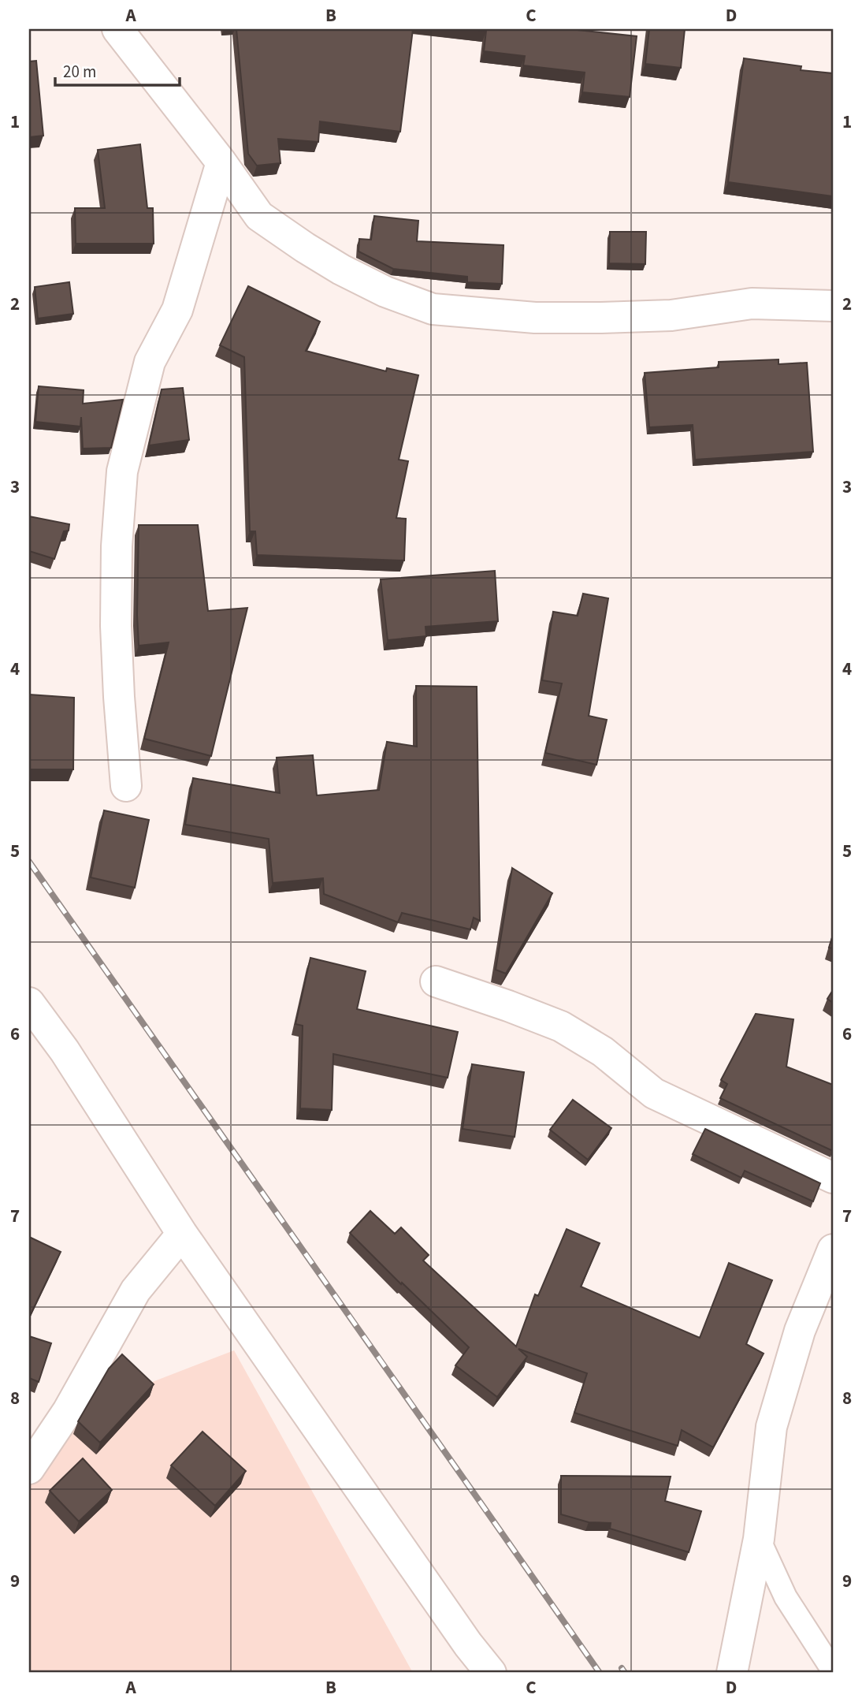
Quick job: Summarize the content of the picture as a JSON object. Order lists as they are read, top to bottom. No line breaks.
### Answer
{"scale_bar":"20 m","grid":{"columns":["A","B","C","D"],"rows":["1","2","3","4","5","6","7","8","9"]}}
